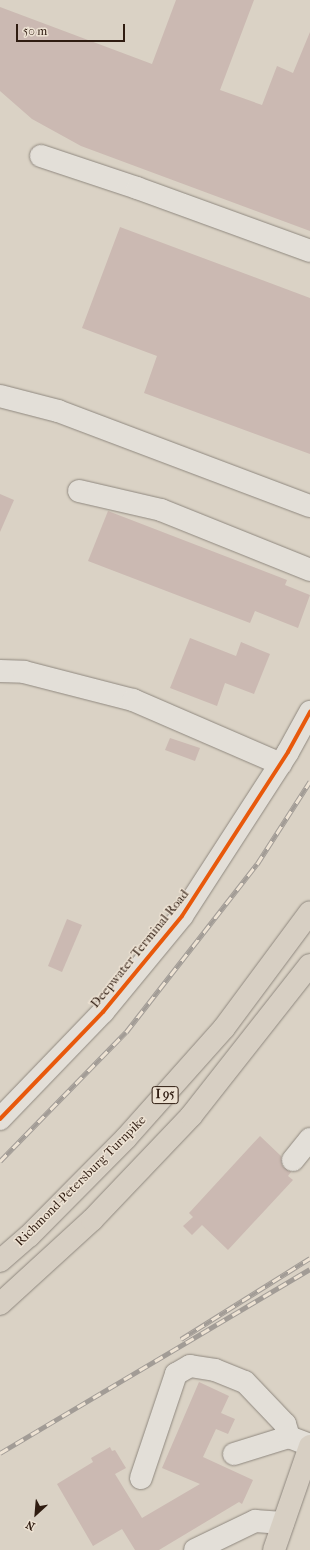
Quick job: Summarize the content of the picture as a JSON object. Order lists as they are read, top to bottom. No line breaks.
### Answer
{"streets":{"main road":["I 95","Richmond-Petersburg Turnpike"],"street":["Deepwater Terminal Road"]},"scale_bar":"50 m","north":"bottom left"}
